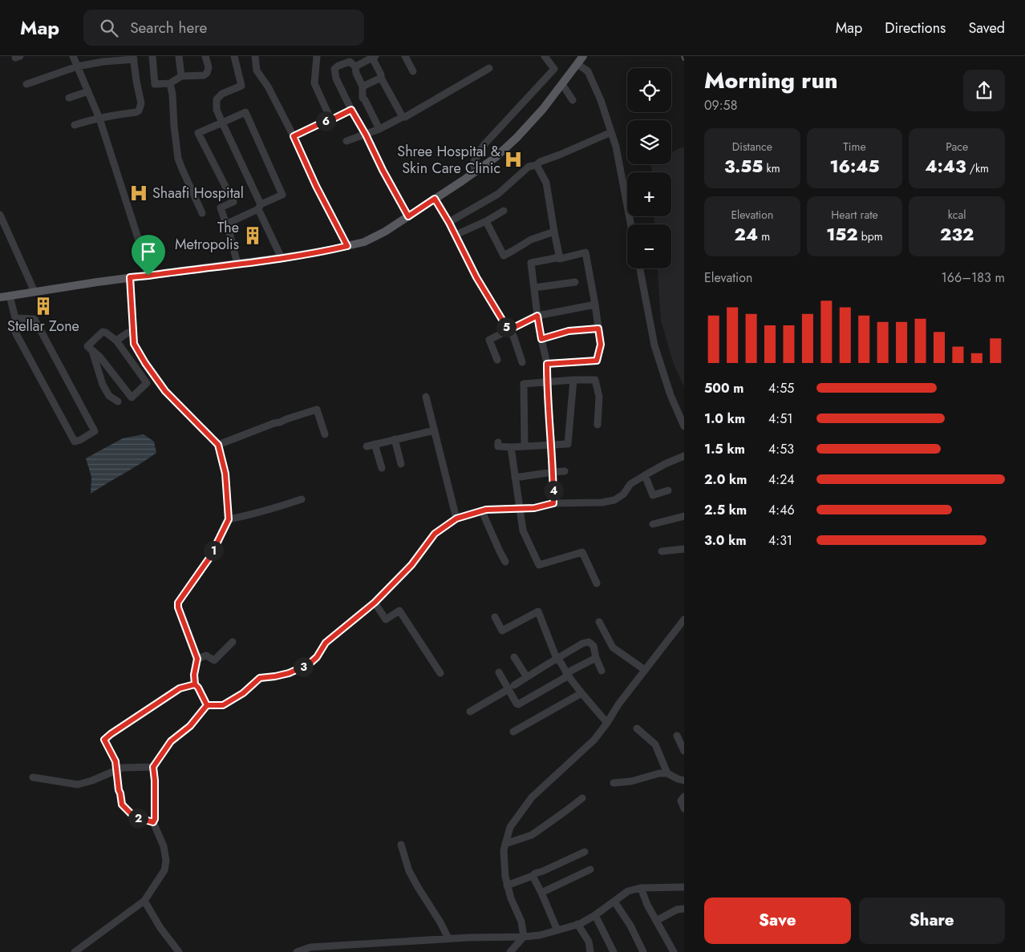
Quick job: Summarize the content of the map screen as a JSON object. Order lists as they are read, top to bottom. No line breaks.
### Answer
{"places":{"hospital":["Shree Hospital & Skin Care Clinic","Shaafi Hospital"],"building":["The Metropolis","Stellar Zone"]},"page":{"header":"Map","search":"Search here","nav":["Map","Directions","Saved"],"heading":["Morning run","09:58"],"map_buttons":["+","−"],"pins":["6","5","4","1","3","2"],"stats":[["Distance","3.55 km"],["Time","16:45"],["Pace","4:43 /km"],["Elevation","24 m"],["Heart rate","152 bpm"],["kcal","232"]],"chart":["Elevation","166–183 m"],"list":[{"name":"500 m","note":"4:55"},{"name":"1.0 km","note":"4:51"},{"name":"1.5 km","note":"4:53"},{"name":"2.0 km","note":"4:24"},{"name":"2.5 km","note":"4:46"},{"name":"3.0 km","note":"4:31"}],"buttons":["Save","Share"]}}
